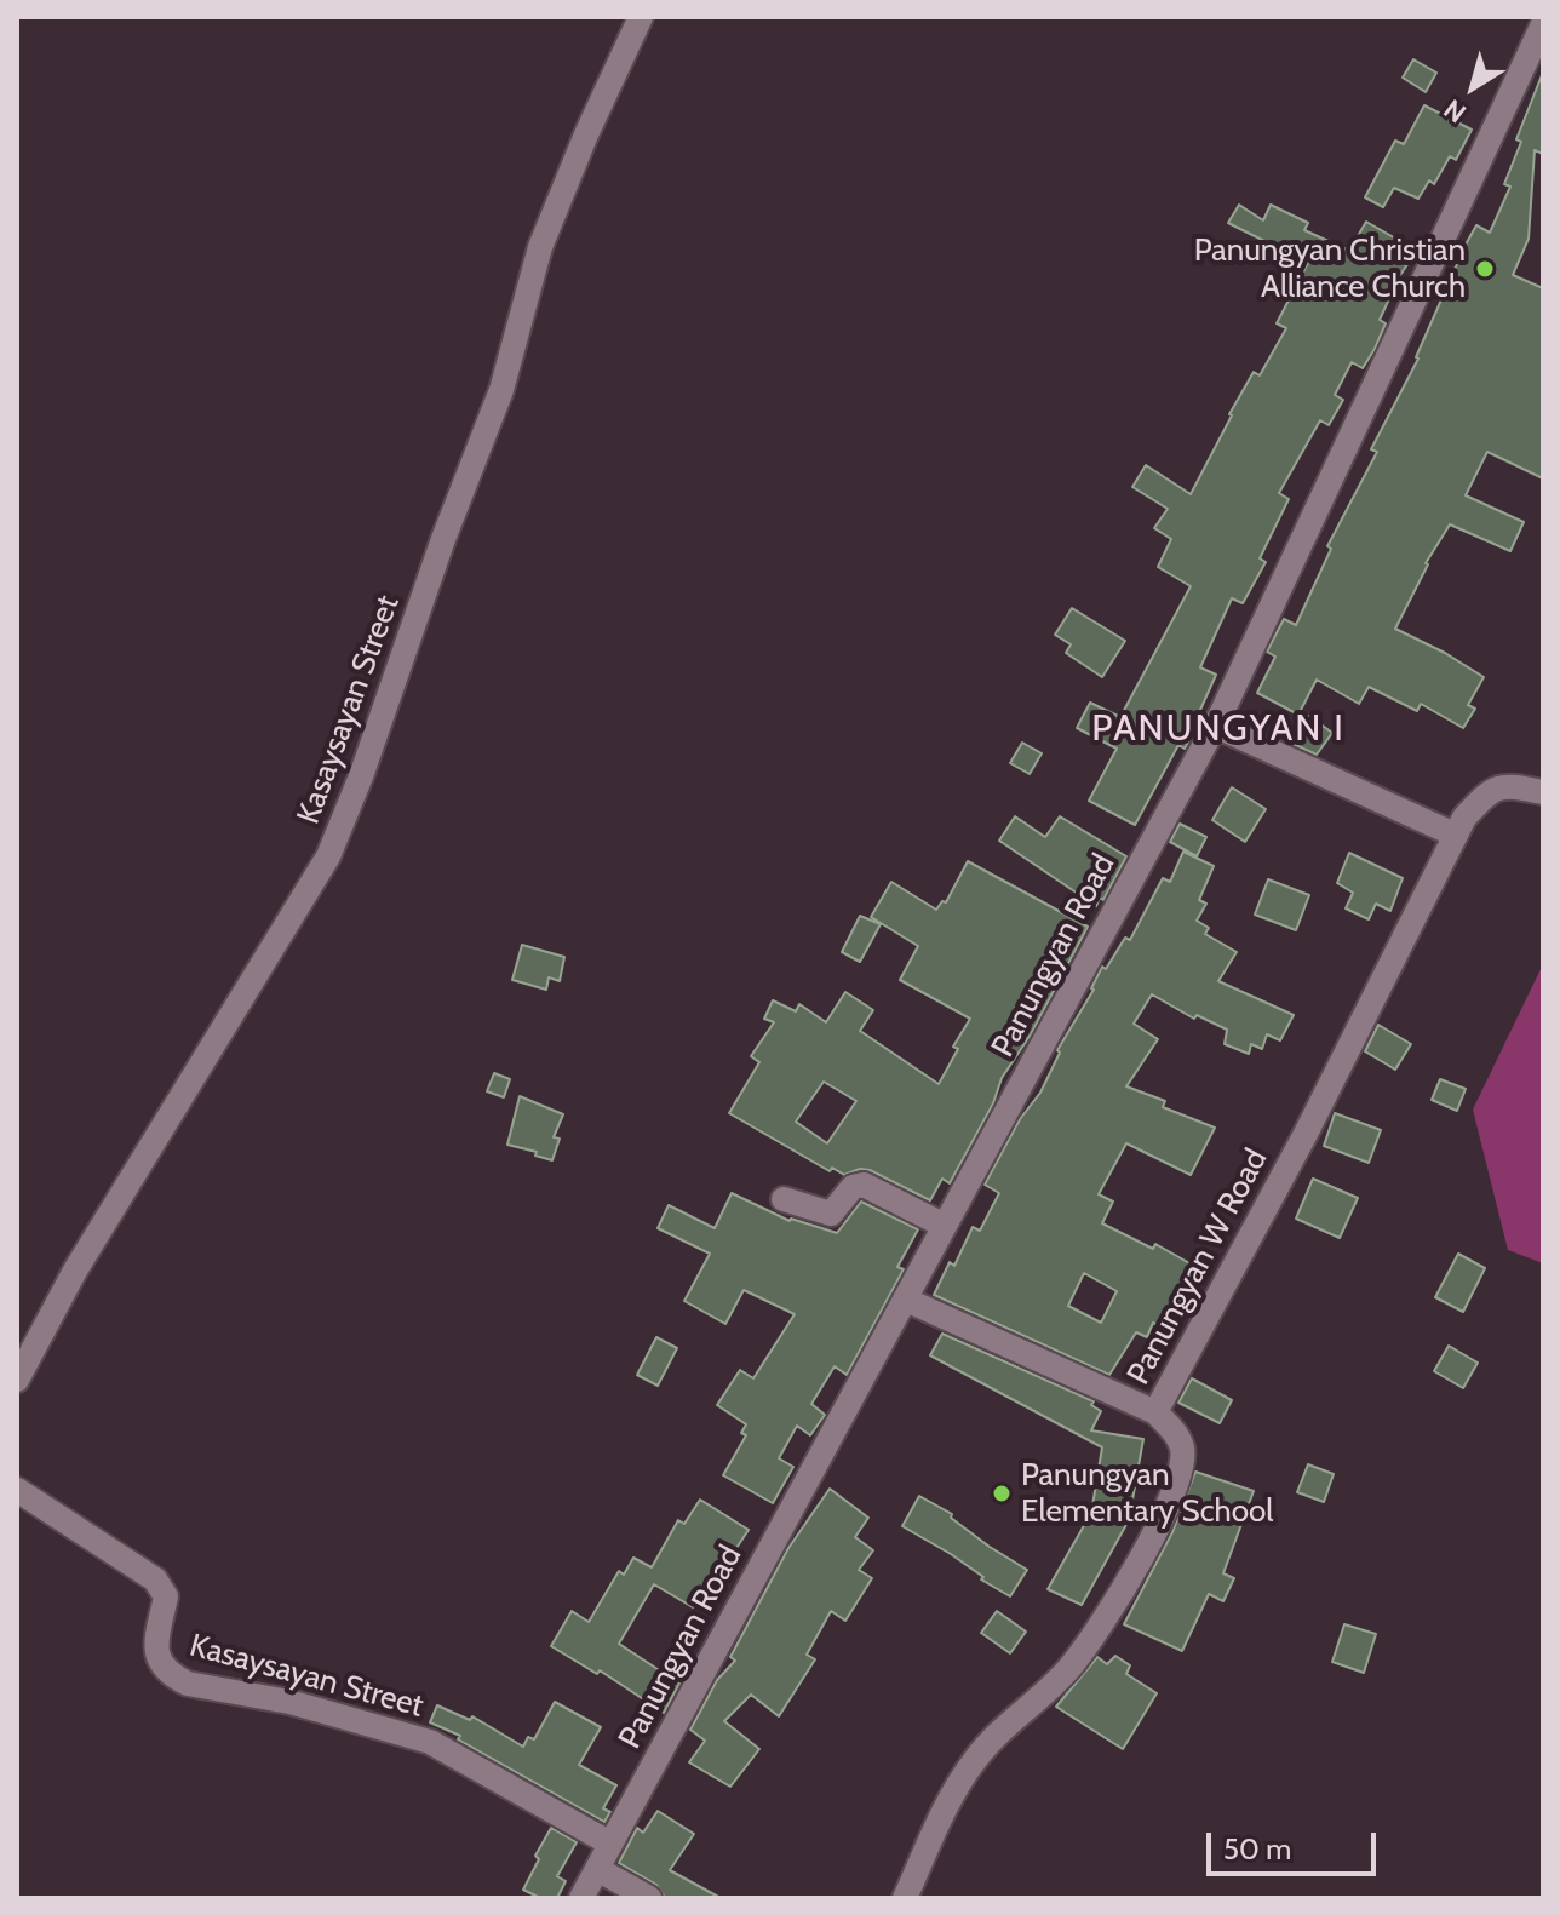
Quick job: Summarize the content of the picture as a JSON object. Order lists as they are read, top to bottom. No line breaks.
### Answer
{"streets":{"street":["Kasaysayan Street","Panungyan Road","Panungyan W Road"]},"crossings":[["Kasaysayan Street","Panungyan Road"]],"districts":["PANUNGYAN I"],"places":["Panungyan Christian Alliance Church","Panungyan Elementary School"],"scale_bar":"50 m","north":"bottom left"}
